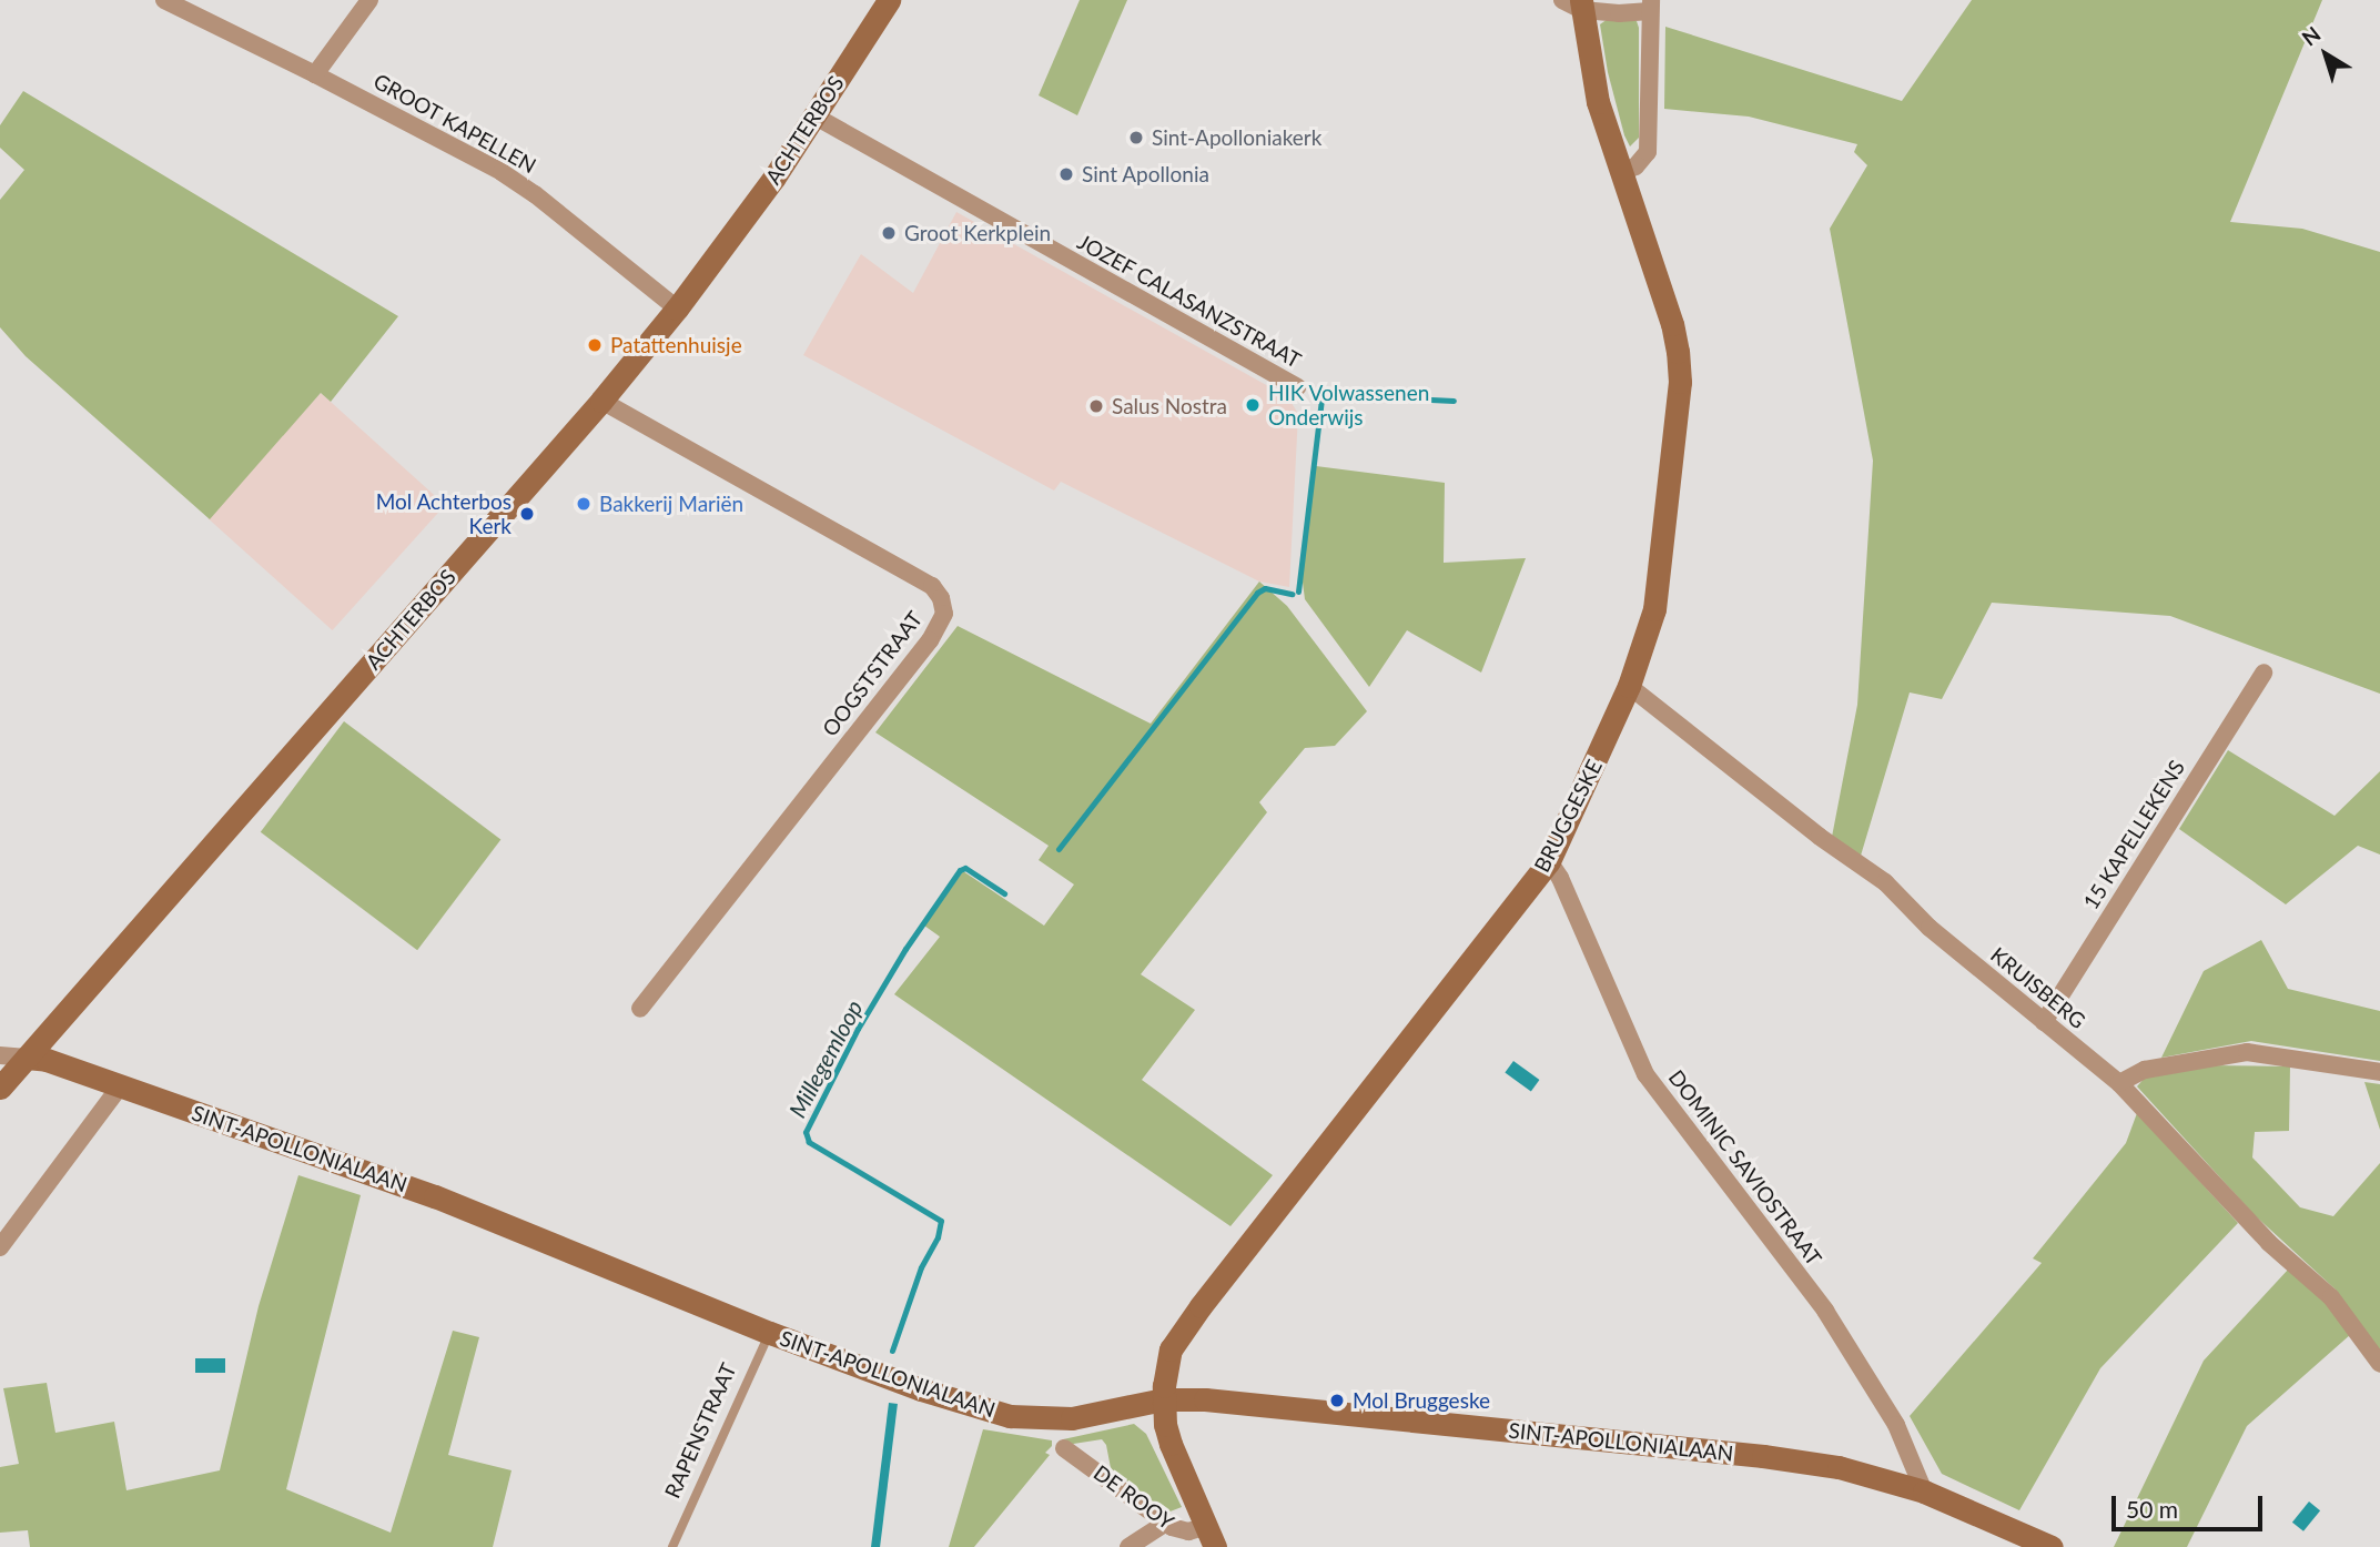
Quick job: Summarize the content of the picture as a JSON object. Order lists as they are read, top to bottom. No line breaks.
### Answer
{"streets":{"street":["GROOT KAPELLEN","ACHTERBOS","JOZEF CALASANZSTRAAT","OOGSTSTRAAT","BRUGGESKE","15 KAPELLEKENS","KRUISBERG","SINT-APOLLONIALAAN","DOMINIC SAVIOSTRAAT","DE ROOY"],"lane":["RAPENSTRAAT"]},"crossings":[["GROOT KAPELLEN","ACHTERBOS"],["ACHTERBOS","JOZEF CALASANZSTRAAT"],["ACHTERBOS","OOGSTSTRAAT"],["ACHTERBOS","SINT-APOLLONIALAAN"],["BRUGGESKE","KRUISBERG"],["BRUGGESKE","SINT-APOLLONIALAAN"],["BRUGGESKE","DOMINIC SAVIOSTRAAT"],["BRUGGESKE","DE ROOY"],["15 KAPELLEKENS","KRUISBERG"],["SINT-APOLLONIALAAN","DOMINIC SAVIOSTRAAT"],["SINT-APOLLONIALAAN","RAPENSTRAAT"],["SINT-APOLLONIALAAN","DE ROOY"]],"water":["Millegemloop"],"places":["Sint-Apolloniakerk","Sint Apollonia","Groot Kerkplein","Patattenhuisje","HIK Volwassenen Onderwijs","Salus Nostra","Bakkerij Mariën","Mol Achterbos Kerk","Mol Bruggeske"],"scale_bar":"50 m","north":"top left"}
